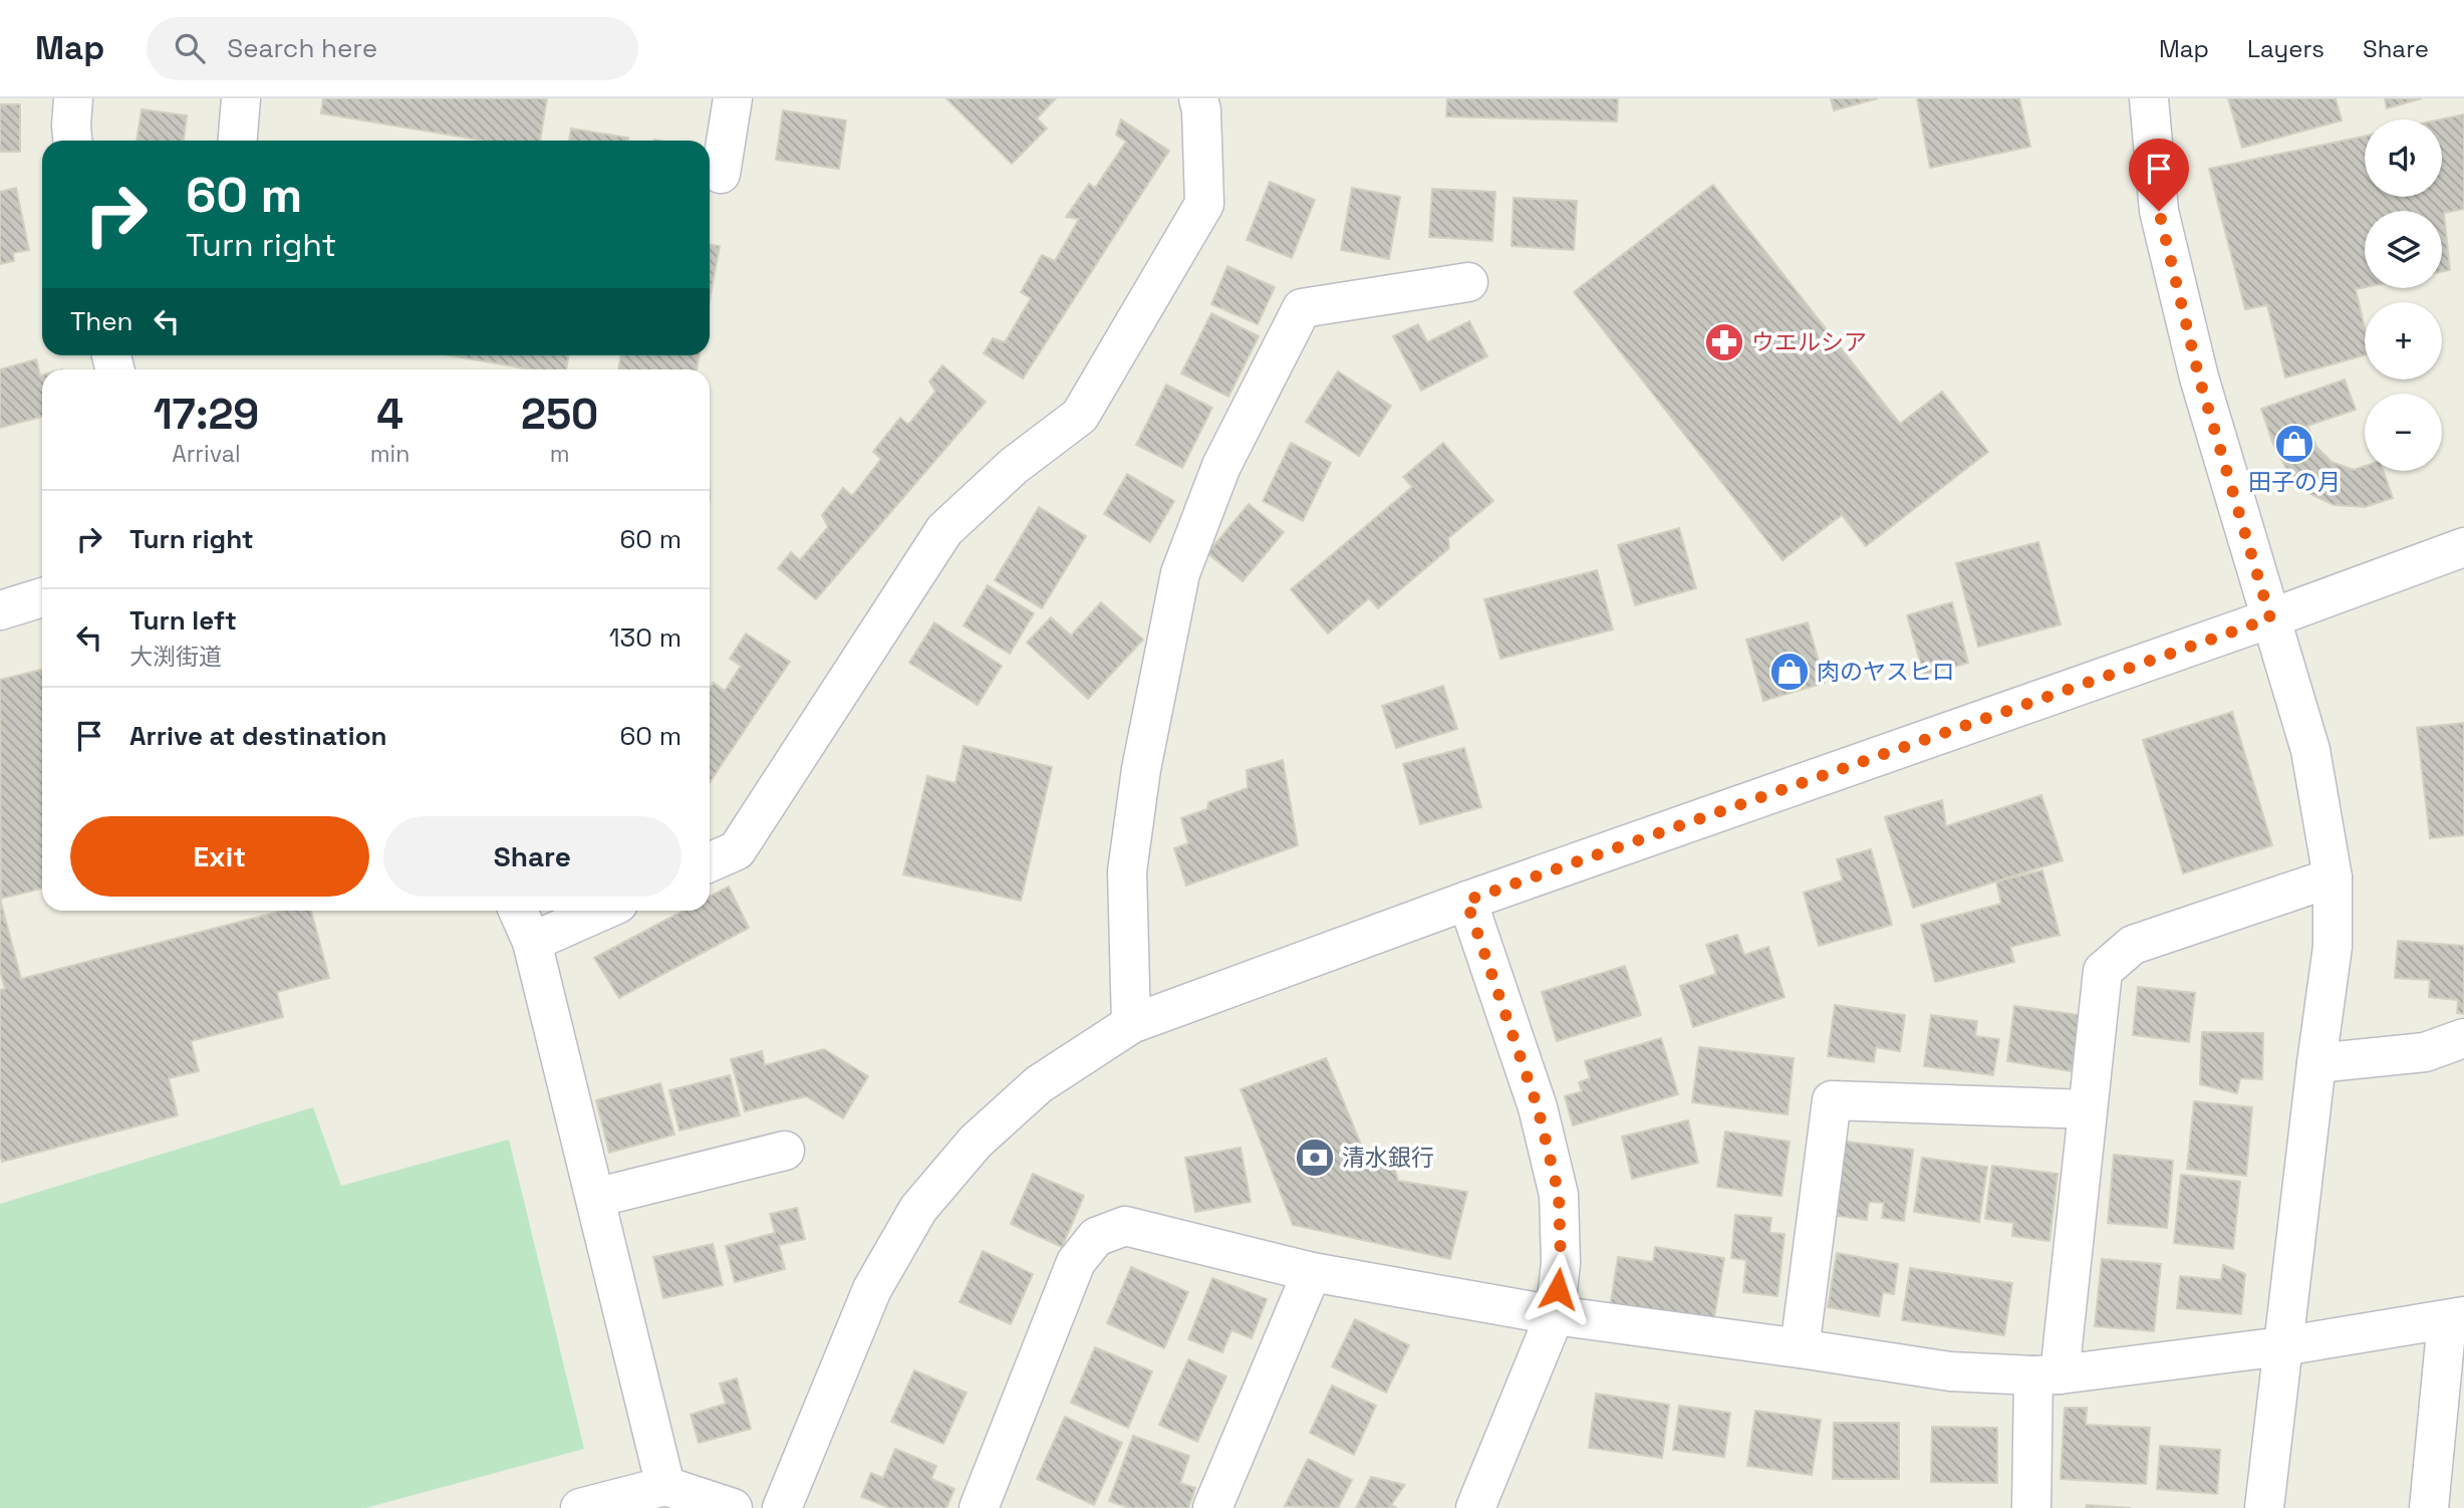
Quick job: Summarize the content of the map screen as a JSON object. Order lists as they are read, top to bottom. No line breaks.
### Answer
{"places":{"pharmacy":["ウエルシア"],"shop":["田子の月","肉のヤスヒロ"],"bank":["清水銀行"]},"page":{"header":"Map","search":"Search here","nav":["Map","Layers","Share"],"map_buttons":["+","−"],"turn":["60 m","Turn right"],"then":"Then","eta":["17:29","Arrival","4","min","250","m"],"list":[{"name":"Turn right","value":"60 m"},{"name":"Turn left","note":"大渕街道","value":"130 m"},{"name":"Arrive at destination","value":"60 m"}],"buttons":["Exit","Share"]}}
